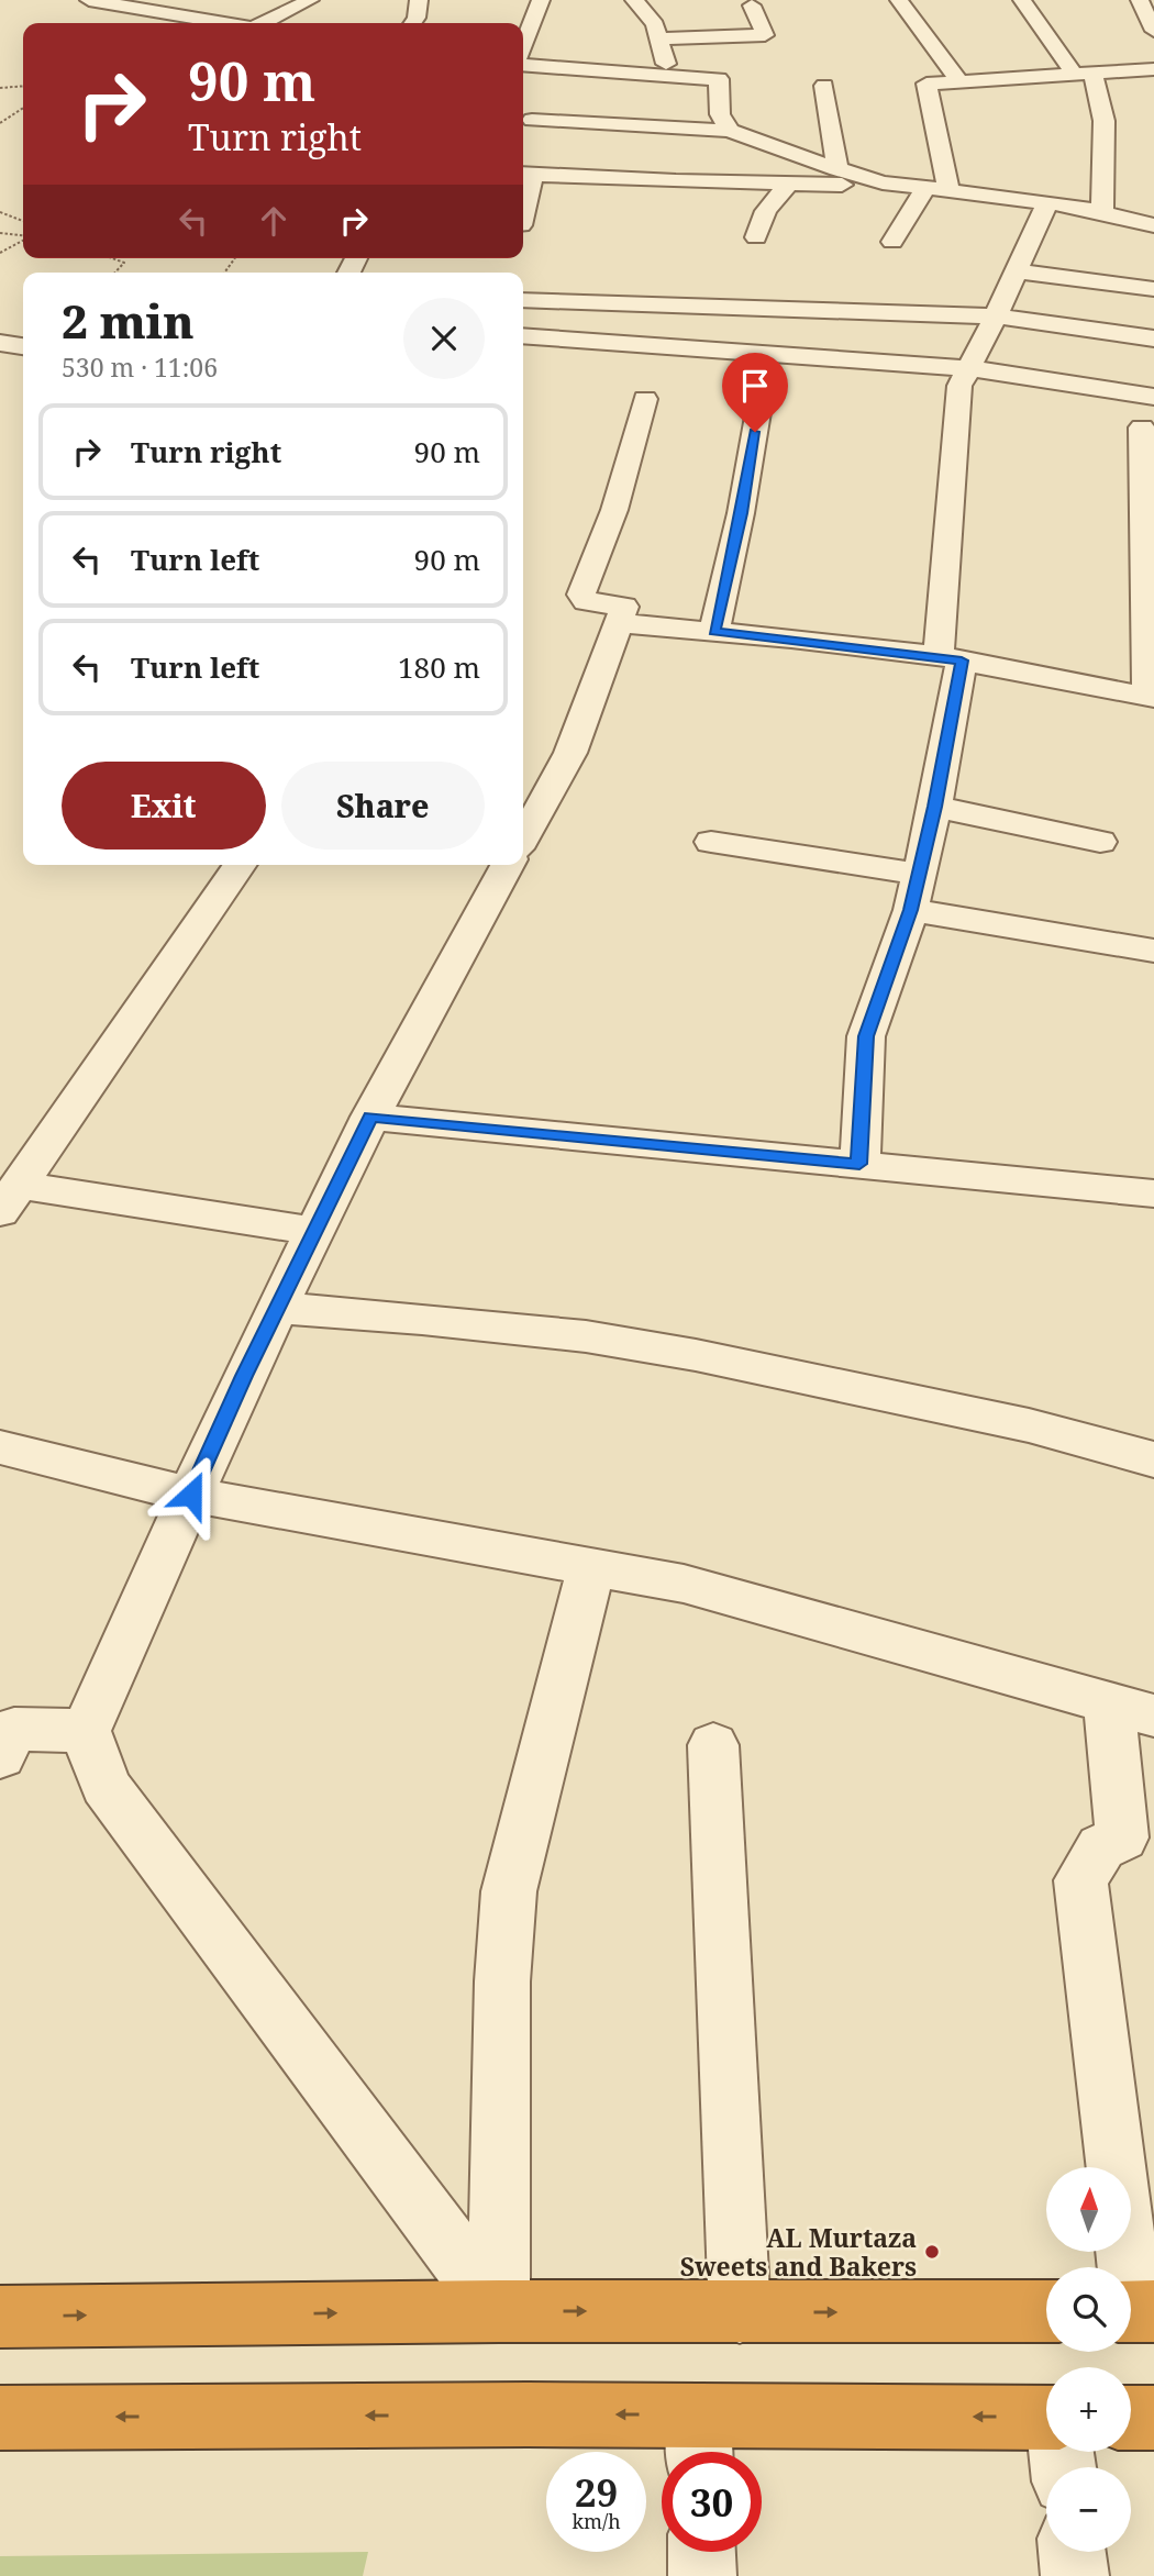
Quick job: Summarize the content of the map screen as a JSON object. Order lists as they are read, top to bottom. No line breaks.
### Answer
{"places":["AL Murtaza Sweets and Bakers"],"north":"top","page":{"turn":["90 m","Turn right"],"heading":["2 min","530 m · 11:06"],"list":[{"name":"Turn right","value":"90 m"},{"name":"Turn left","value":"90 m"},{"name":"Turn left","value":"180 m"}],"buttons":["Exit","Share"],"map_buttons":["+","−"],"speed":"29 km/h","limit":"30"}}
